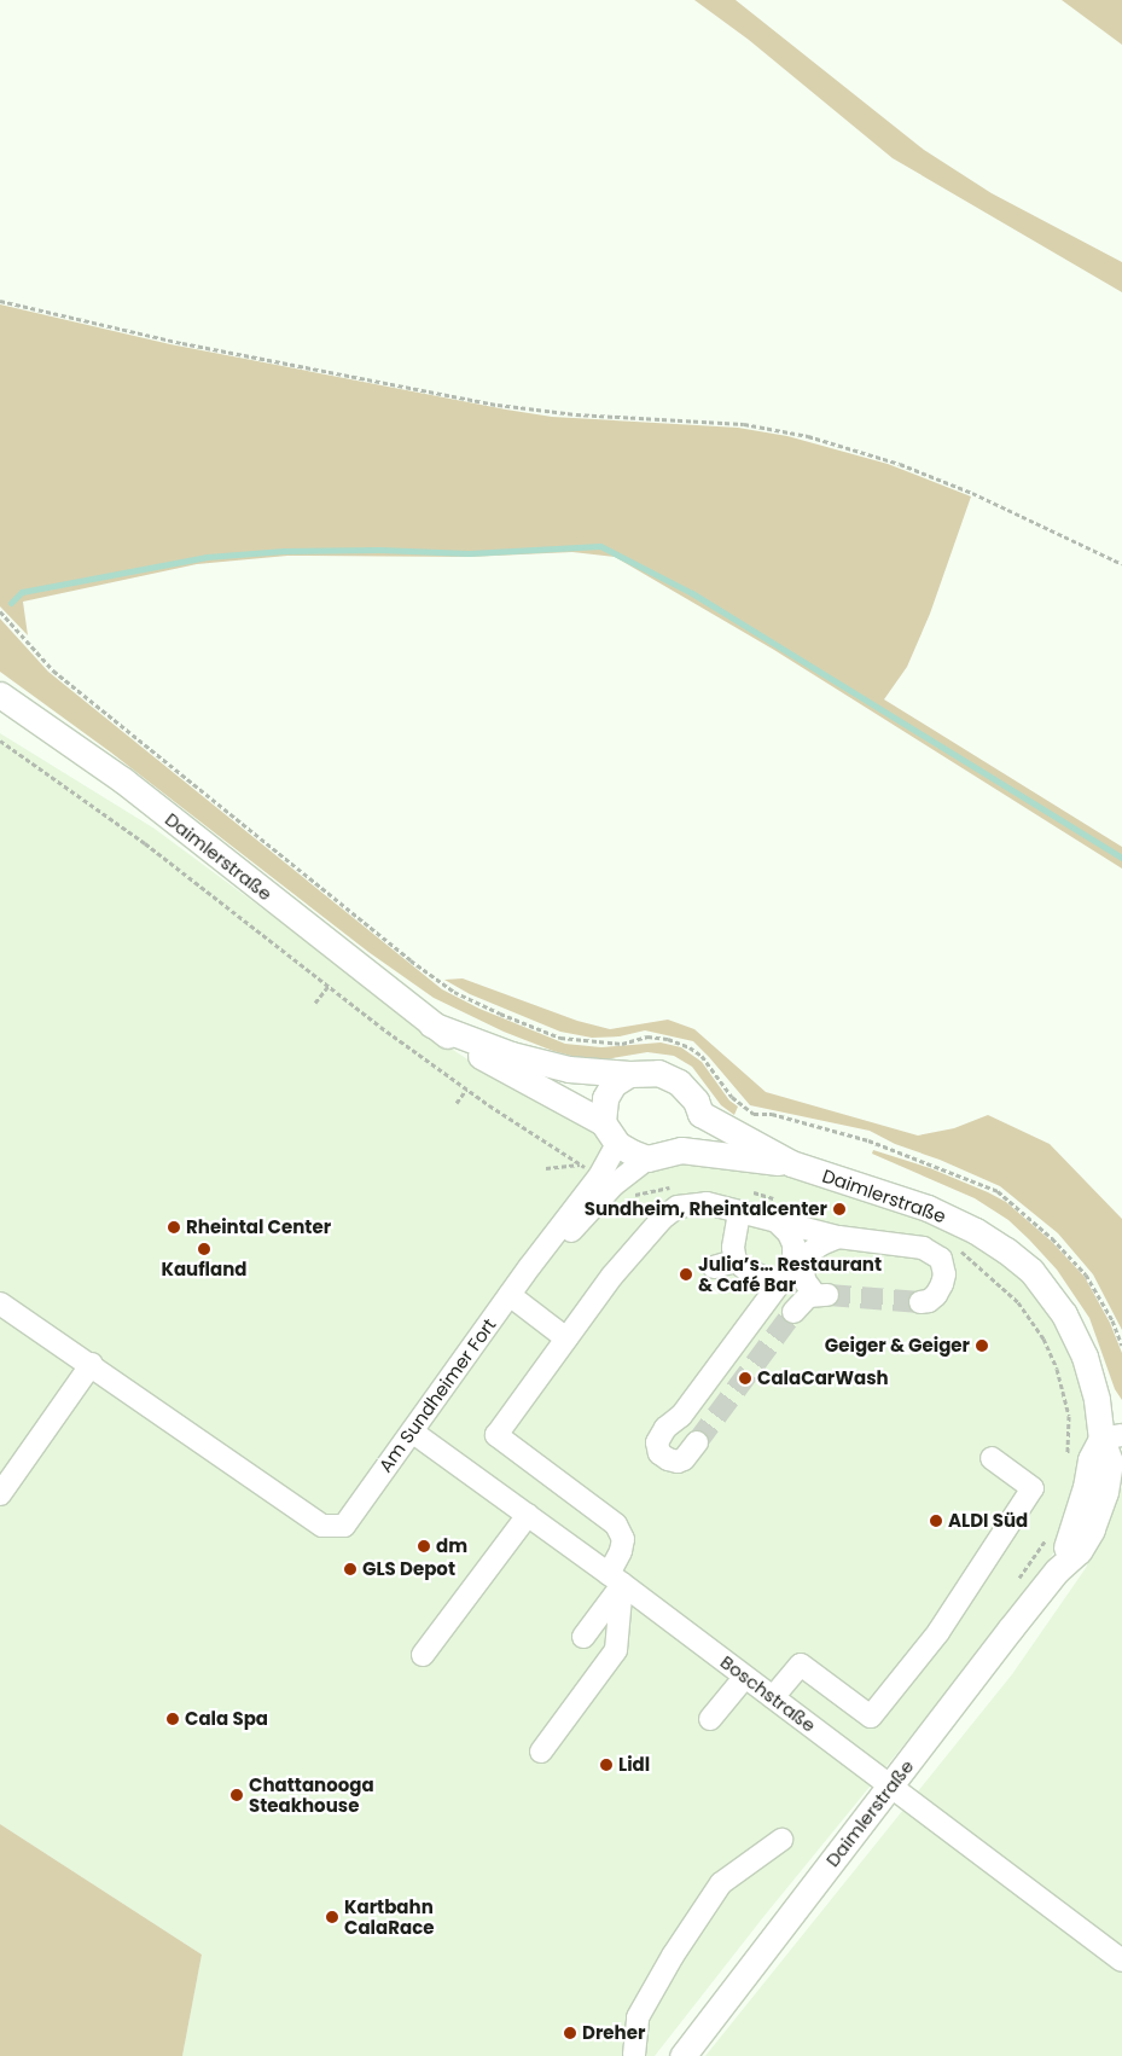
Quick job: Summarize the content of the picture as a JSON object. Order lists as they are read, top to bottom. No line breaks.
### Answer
{"streets":{"main road":["Daimlerstraße"],"street":["Am Sundheimer Fort","Boschstraße"]},"crossings":[["Daimlerstraße","Am Sundheimer Fort"],["Daimlerstraße","Boschstraße"],["Am Sundheimer Fort","Boschstraße"]],"places":["Sundheim, Rheintalcenter","Rheintal Center","Kaufland","Julia’s… Restaurant & Café Bar","Geiger & Geiger","CalaCarWash","ALDI Süd","dm","GLS Depot","Cala Spa","Lidl","Chattanooga Steakhouse","Kartbahn CalaRace","Dreher"]}
